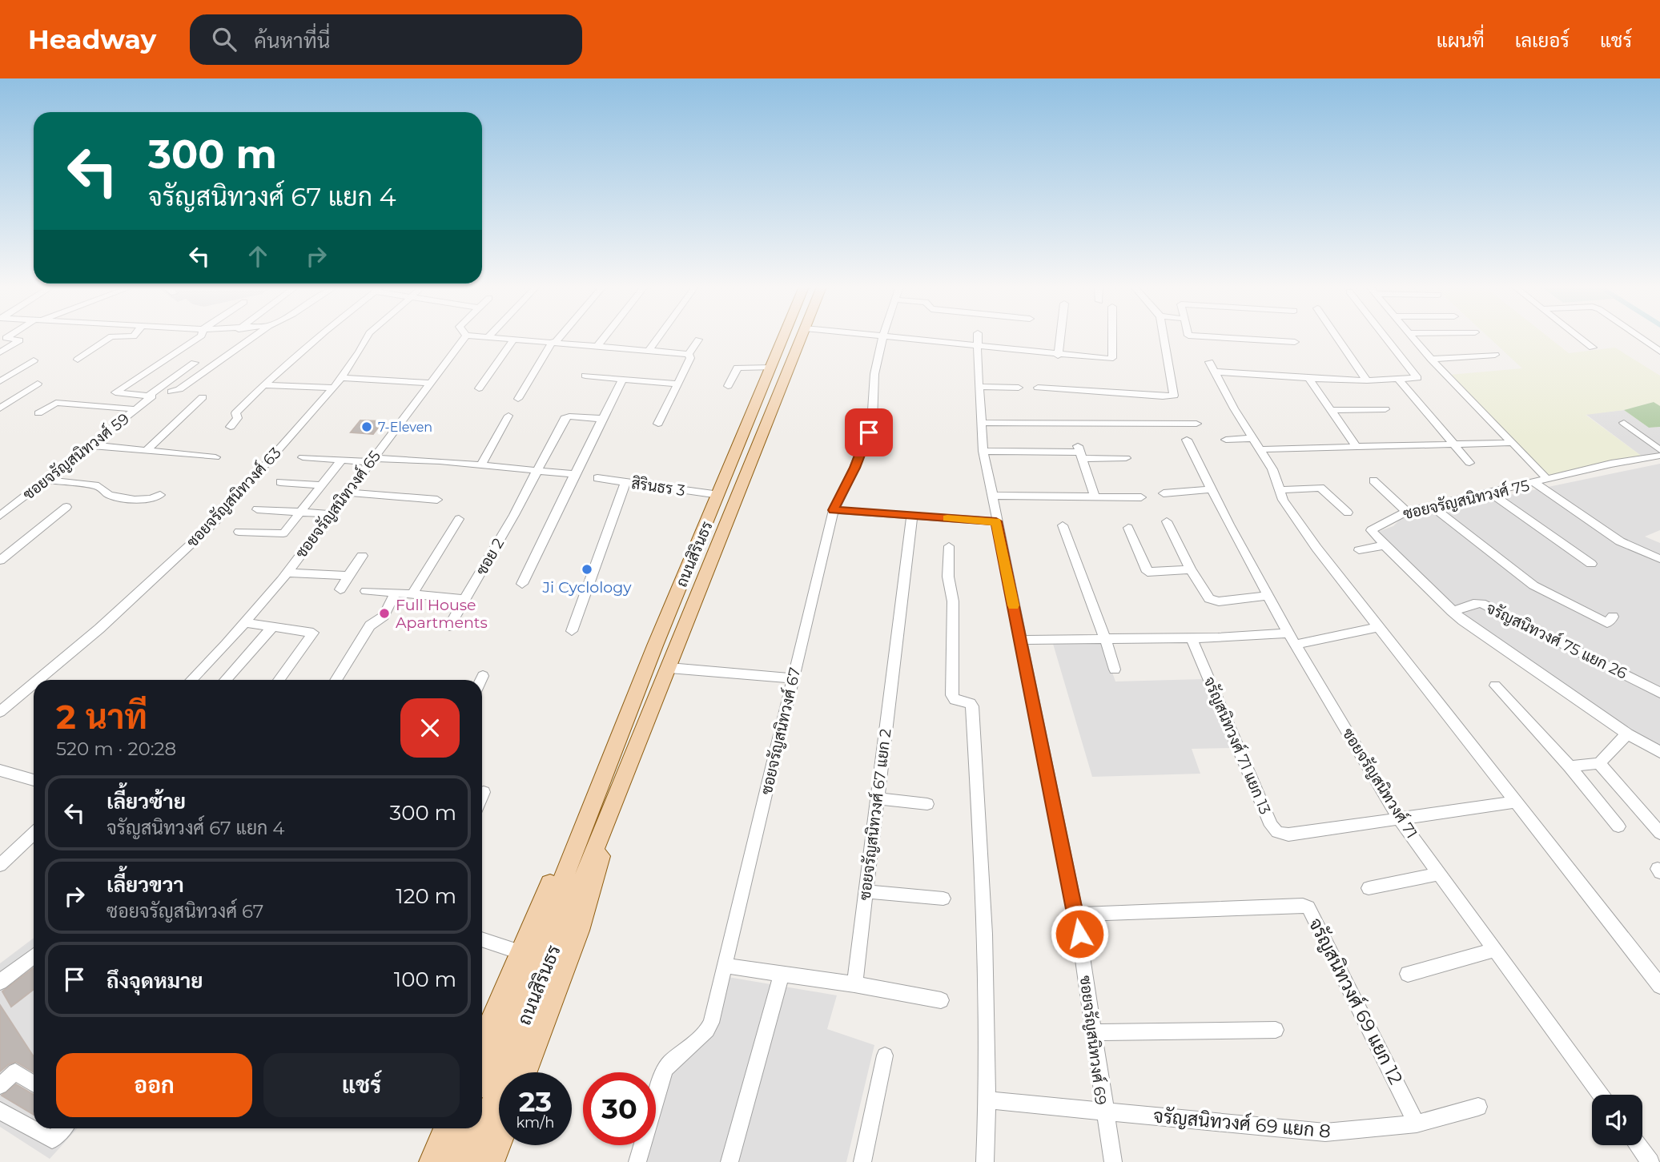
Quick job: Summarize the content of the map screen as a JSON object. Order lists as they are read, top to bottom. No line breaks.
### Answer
{"streets":{"main road":["ถนนสิรินธร"],"street":["ซอยจรัญสนิทวงศ์ 59","สิรินธร 3","ซอยจรัญสนิทวงศ์ 63","ซอยจรัญสนิทวงศ์ 75","ซอยจรัญสนิทวงศ์ 65","ซอย 2","จรัญสนิทวงศ์ 75 แยก 26","ซอยจรัญสนิทวงศ์ 67","จรัญสนิทวงศ์ 71 แยก 13","ซอยจรัญสนิทวงศ์ 71","ซอยจรัญสนิทวงศ์ 67 แยก 2","จรัญสนิทวงศ์ 69 แยก 12","ซอยจรัญสนิทวงศ์ 69","จรัญสนิทวงศ์ 69 แยก 8"]},"crossings":[["สิรินธร 3","ถนนสิรินธร"],["ซอยจรัญสนิทวงศ์ 75","จรัญสนิทวงศ์ 75 แยก 26"],["จรัญสนิทวงศ์ 71 แยก 13","ซอยจรัญสนิทวงศ์ 71"],["จรัญสนิทวงศ์ 69 แยก 12","ซอยจรัญสนิทวงศ์ 69"],["จรัญสนิทวงศ์ 69 แยก 12","จรัญสนิทวงศ์ 69 แยก 8"],["ซอยจรัญสนิทวงศ์ 69","จรัญสนิทวงศ์ 69 แยก 8"]],"places":["7-Eleven","Ji Cyclology","Full House Apartments"],"page":{"header":"Headway","search":"ค้นหาที่นี่","nav":["แผนที่","เลเยอร์","แชร์"],"turn":["300 m","จรัญสนิทวงศ์ 67 แยก 4"],"heading":["2 นาที","520 m · 20:28"],"list":[{"name":"เลี้ยวซ้าย","note":"จรัญสนิทวงศ์ 67 แยก 4","value":"300 m"},{"name":"เลี้ยวขวา","note":"ซอยจรัญสนิทวงศ์ 67","value":"120 m"},{"name":"ถึงจุดหมาย","value":"100 m"}],"buttons":["ออก","แชร์"],"speed":"23 km/h","limit":"30"}}
